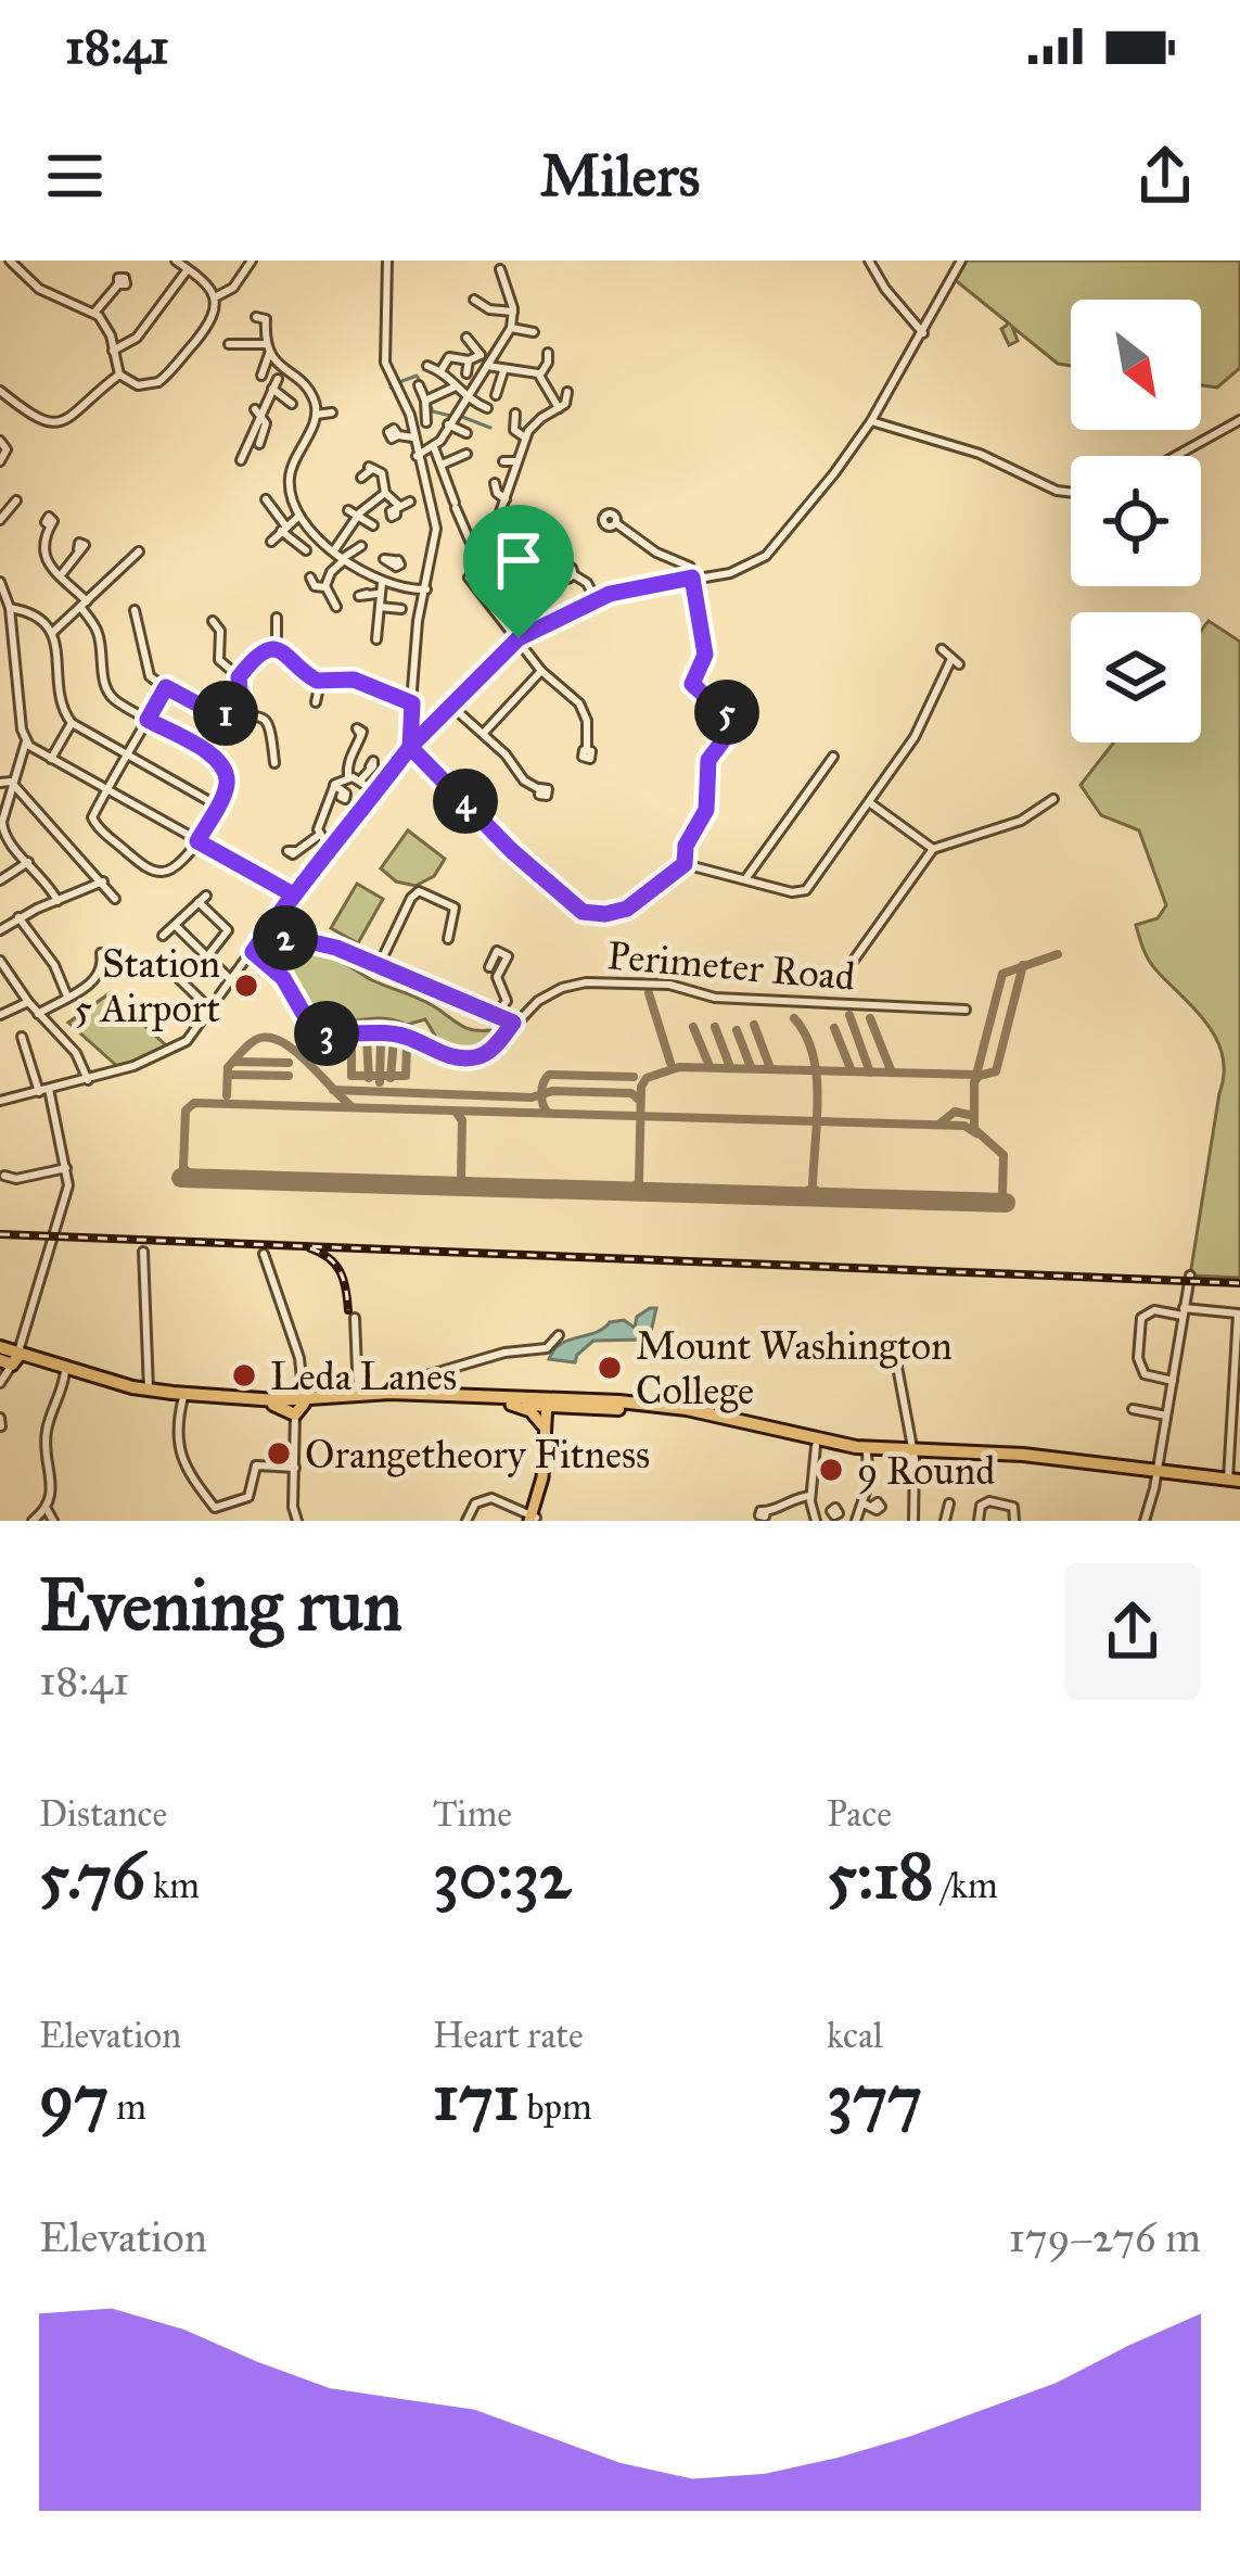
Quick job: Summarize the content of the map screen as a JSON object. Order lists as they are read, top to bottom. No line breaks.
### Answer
{"streets":{"street":["Perimeter Road"]},"places":["Station 5 Airport","Mount Washington College","Leda Lanes","Orangetheory Fitness","9 Round"],"north":"bottom right","page":{"status":"18:41","header":"Milers","pins":["5","1","4","2","3"],"heading":["Evening run","18:41"],"stats":[["Distance","5.76 km"],["Time","30:32"],["Pace","5:18 /km"],["Elevation","97 m"],["Heart rate","171 bpm"],["kcal","377"]],"chart":["Elevation","179–276 m"]}}
